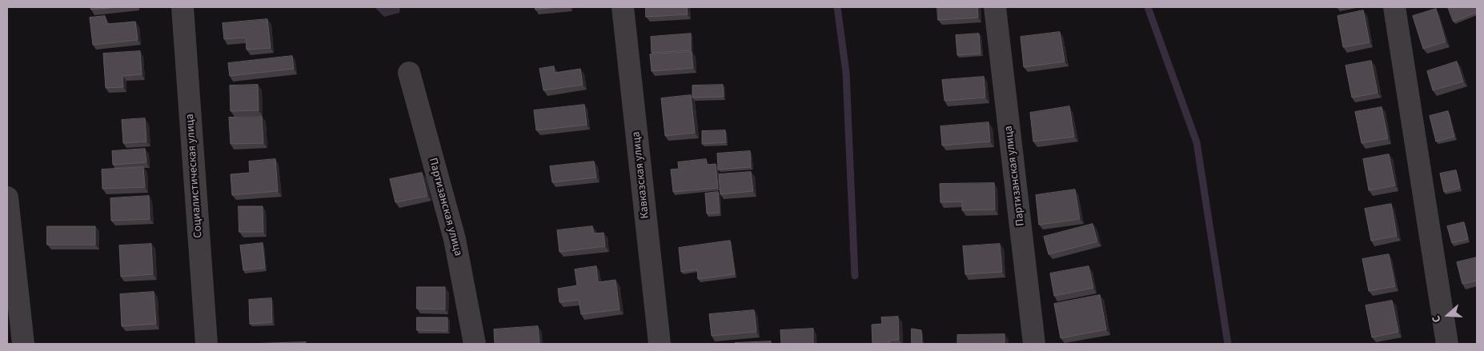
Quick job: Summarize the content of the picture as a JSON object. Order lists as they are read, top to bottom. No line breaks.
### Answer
{"streets":{"street":["Кавказская улица","Социалистическая улица","Партизанская улица"]},"north":"left"}
